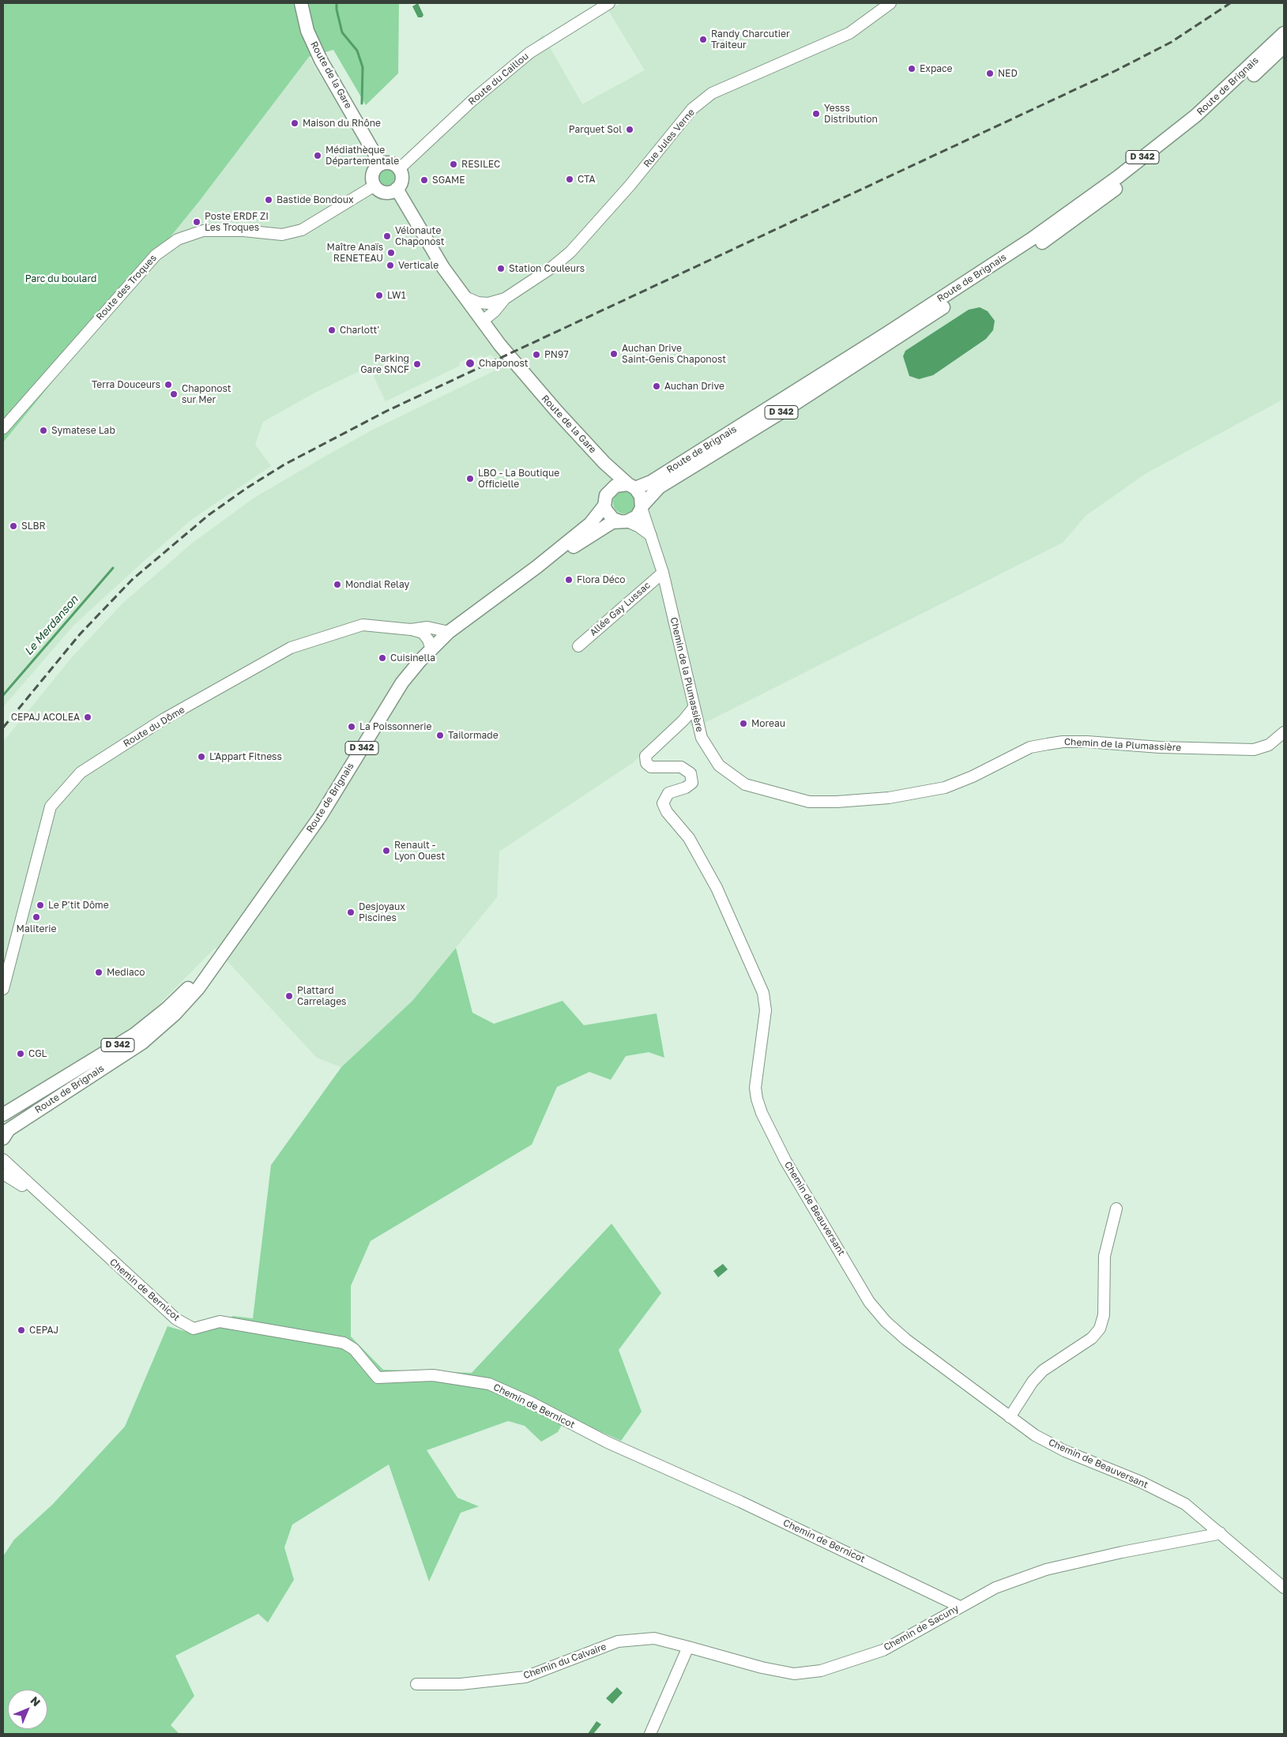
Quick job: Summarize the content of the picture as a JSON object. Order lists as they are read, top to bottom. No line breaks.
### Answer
{"streets":{"main road":["Route de la Gare","Route de Brignais","D 342"],"street":["Route du Caillou","Rue Jules Verne","Route des Troques","Allée Gay Lussac","Chemin de la Plumassière","Route du Dôme","Chemin de Beauversant","Chemin de Bernicot","Chemin de Sacuny","Chemin du Calvaire"]},"crossings":[["Route de la Gare","Route du Caillou"],["Route de la Gare","Route de Brignais"],["Route de la Gare","Rue Jules Verne"],["Route de la Gare","Route des Troques"],["Route de la Gare","Chemin de la Plumassière"],["Route du Caillou","Route des Troques"],["Route de Brignais","Chemin de la Plumassière"],["Route de Brignais","Route du Dôme"],["Allée Gay Lussac","Chemin de la Plumassière"],["Chemin de la Plumassière","Chemin de Beauversant"],["Chemin de Beauversant","Chemin de Sacuny"],["Chemin de Bernicot","Chemin de Sacuny"],["Chemin de Sacuny","Chemin du Calvaire"]],"water":["Le Merdanson"],"parks":["Parc du boulard"],"places":["Randy Charcutier Traiteur","Expace","NED","Yesss Distribution","Maison du Rhône","Parquet Sol","Médiathèque Départementale","RESILEC","CTA","SGAME","Bastide Bondoux","Poste ERDF ZI Les Troques","Vélonaute Chaponost","Maître Anaïs RENETEAU","Verticale","Station Couleurs","LW1","Charlott'","Auchan Drive Saint-Genis Chaponost","PN97","Chaponost","Parking Gare SNCF","Terra Douceurs","Auchan Drive","Chaponost sur Mer","Symatese Lab","LBO - La Boutique Officielle","SLBR","Flora Déco","Mondial Relay","Cuisinella","CEPAJ ACOLEA","Moreau","La Poissonnerie","Tailormade","L'Appart Fitness","Renault - Lyon Ouest","Le P'tit Dôme","Desjoyaux Piscines","Maliterie","Mediaco","Plattard Carrelages","CGL","CEPAJ"],"north":"top right"}
